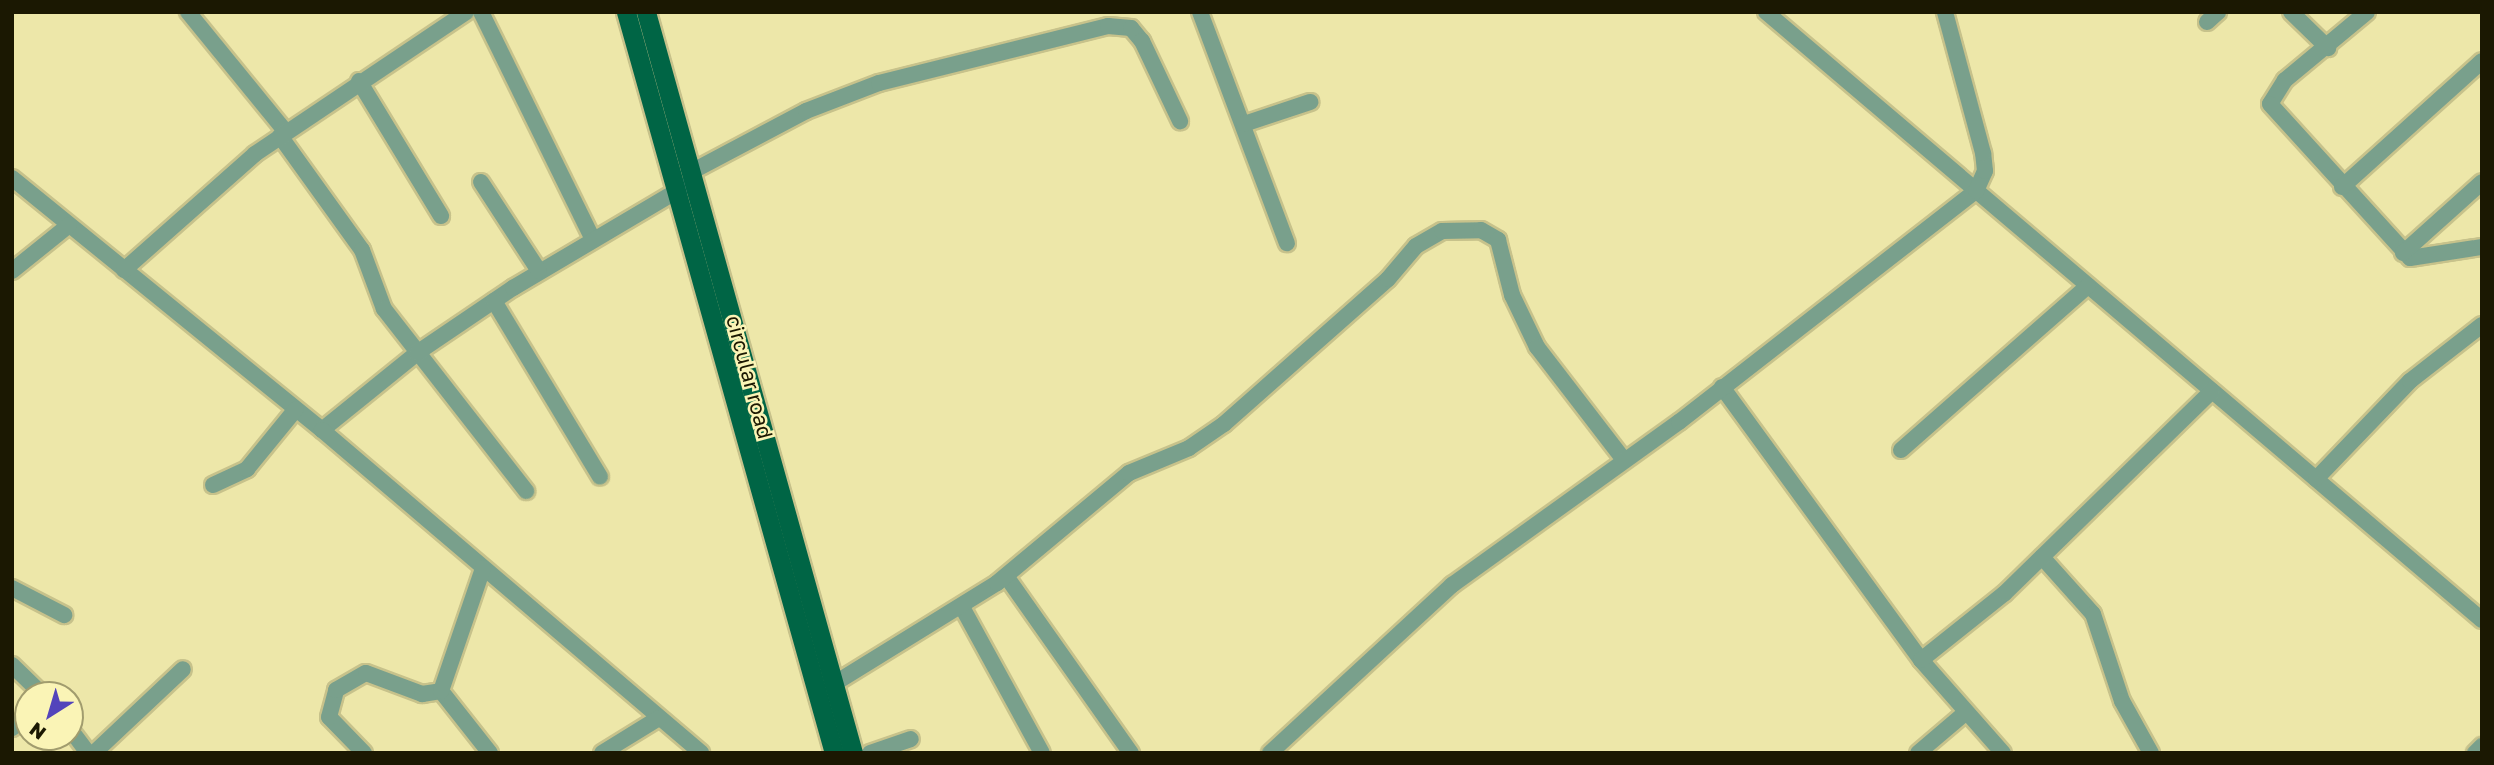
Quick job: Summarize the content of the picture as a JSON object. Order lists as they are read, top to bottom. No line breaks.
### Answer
{"streets":{"main road":["circular road"]},"north":"bottom left"}
